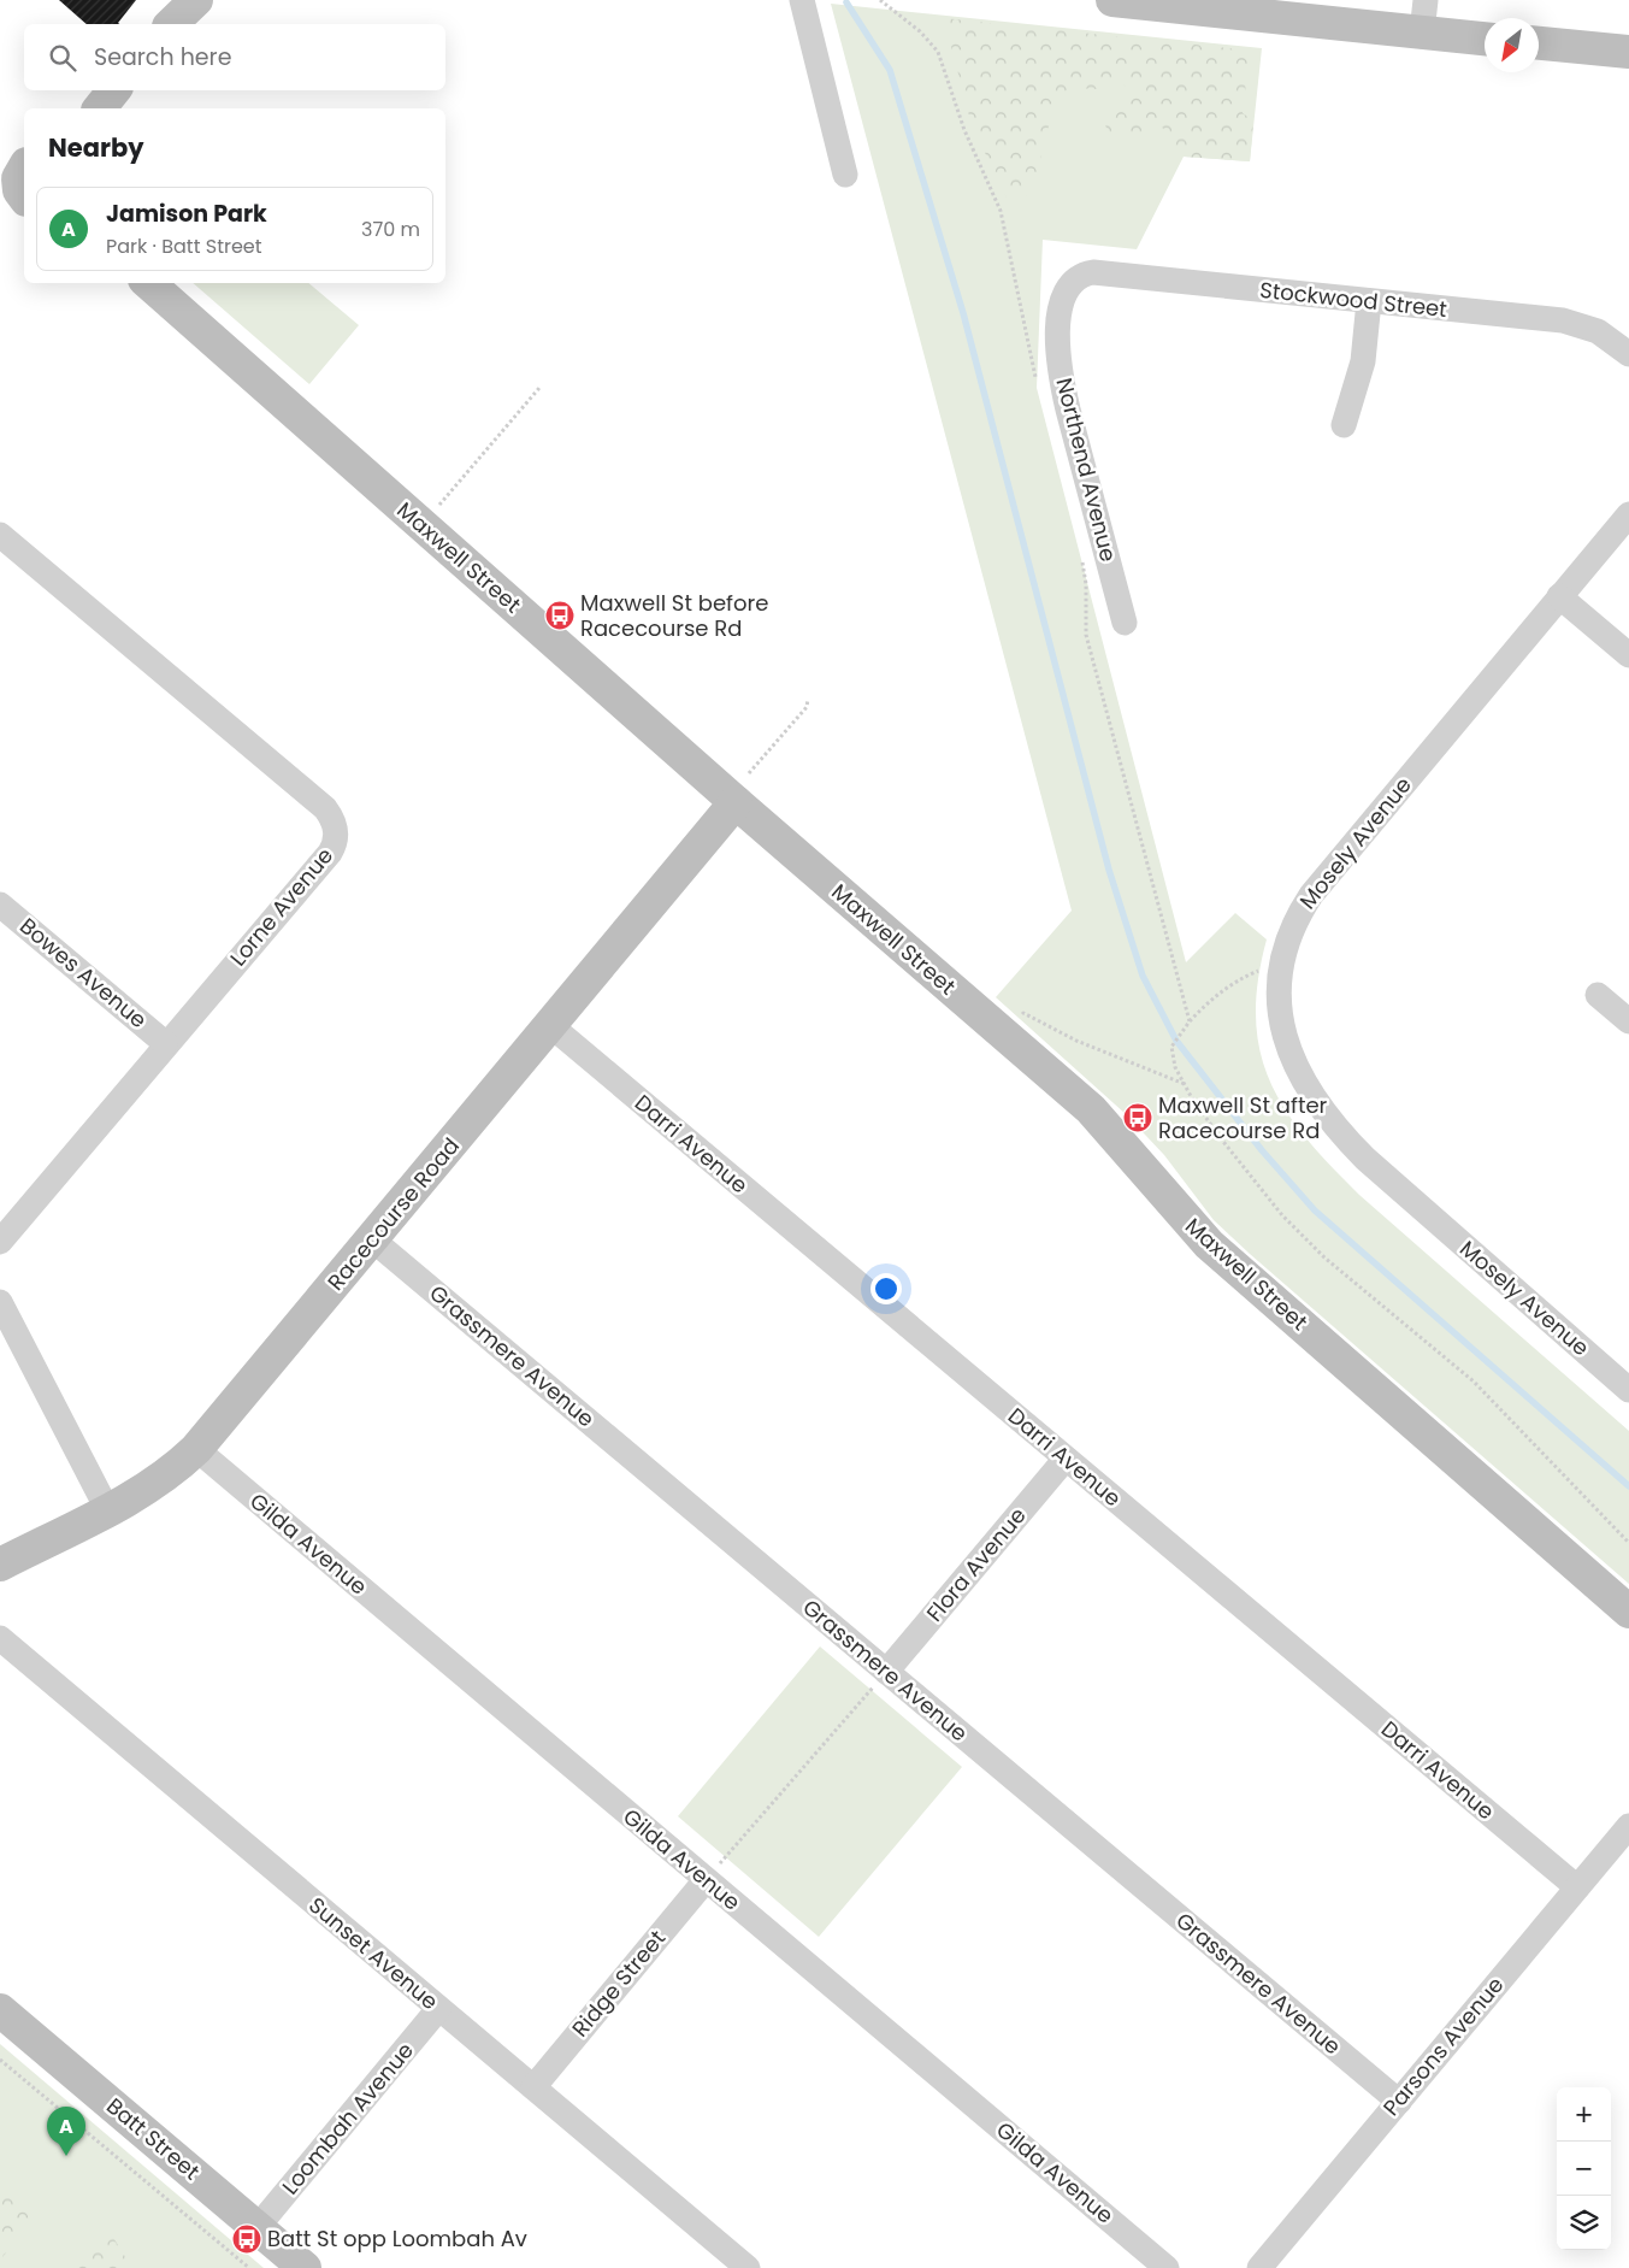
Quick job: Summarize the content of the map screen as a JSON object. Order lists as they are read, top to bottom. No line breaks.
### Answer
{"streets":{"street":["Stockwood Street","Northend Avenue","Maxwell Street","Mosely Avenue","Lorne Avenue","Bowes Avenue","Darri Avenue","Racecourse Road","Grassmere Avenue","Gilda Avenue","Flora Avenue","Sunset Avenue","Ridge Street","Parsons Avenue","Loombah Avenue","Batt Street"]},"crossings":[["Stockwood Street","Northend Avenue"],["Maxwell Street","Racecourse Road"],["Lorne Avenue","Bowes Avenue"],["Darri Avenue","Racecourse Road"],["Darri Avenue","Flora Avenue"],["Darri Avenue","Parsons Avenue"],["Racecourse Road","Grassmere Avenue"],["Racecourse Road","Gilda Avenue"],["Grassmere Avenue","Flora Avenue"],["Grassmere Avenue","Parsons Avenue"],["Gilda Avenue","Ridge Street"],["Sunset Avenue","Ridge Street"],["Sunset Avenue","Loombah Avenue"],["Loombah Avenue","Batt Street"]],"places":{"bus stop":["Maxwell St before Racecourse Rd","Maxwell St after Racecourse Rd","Batt St opp Loombah Av"]},"north":"bottom left","page":{"search":"Search here","heading":"Nearby","list":[{"mark":"A","name":"Jamison Park","note":"Park · Batt Street","value":"370 m"}],"map_buttons":["+","−"],"pins":"A"}}
